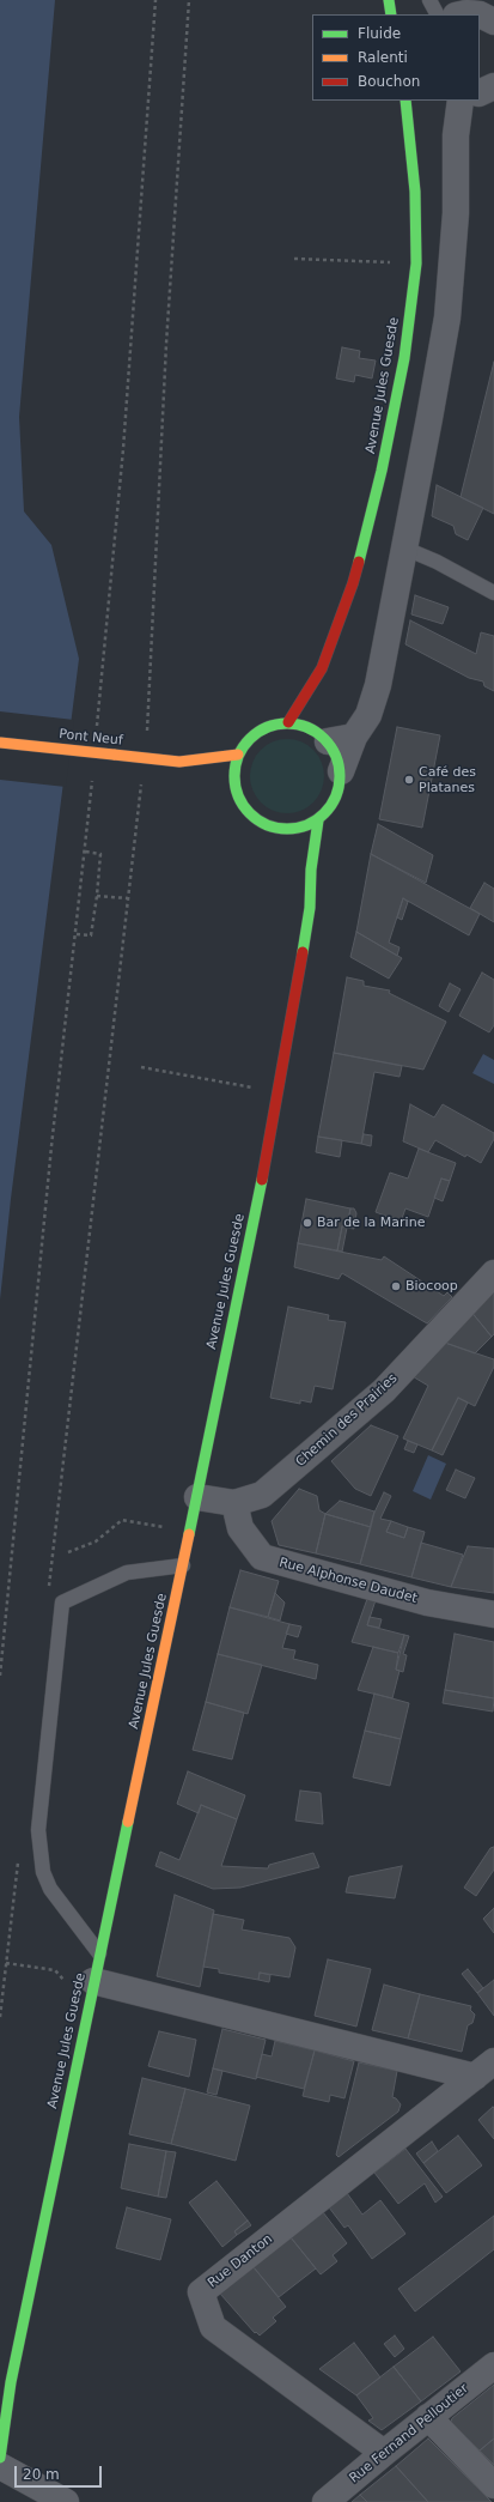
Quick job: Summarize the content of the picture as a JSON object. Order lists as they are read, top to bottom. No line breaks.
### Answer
{"streets":{"main road":["Avenue Jules Guesde","Pont Neuf"],"street":["Chemin des Prairies","Rue Alphonse Daudet","Rue Danton","Rue Fernand Pelloutier"]},"crossings":[["Avenue Jules Guesde","Pont Neuf"],["Avenue Jules Guesde","Chemin des Prairies"],["Avenue Jules Guesde","Rue Danton"],["Chemin des Prairies","Rue Alphonse Daudet"],["Rue Danton","Rue Fernand Pelloutier"]],"places":["Café des Platanes","Bar de la Marine","Biocoop"],"legend":["Fluide","Ralenti","Bouchon"],"scale_bar":"20 m"}
